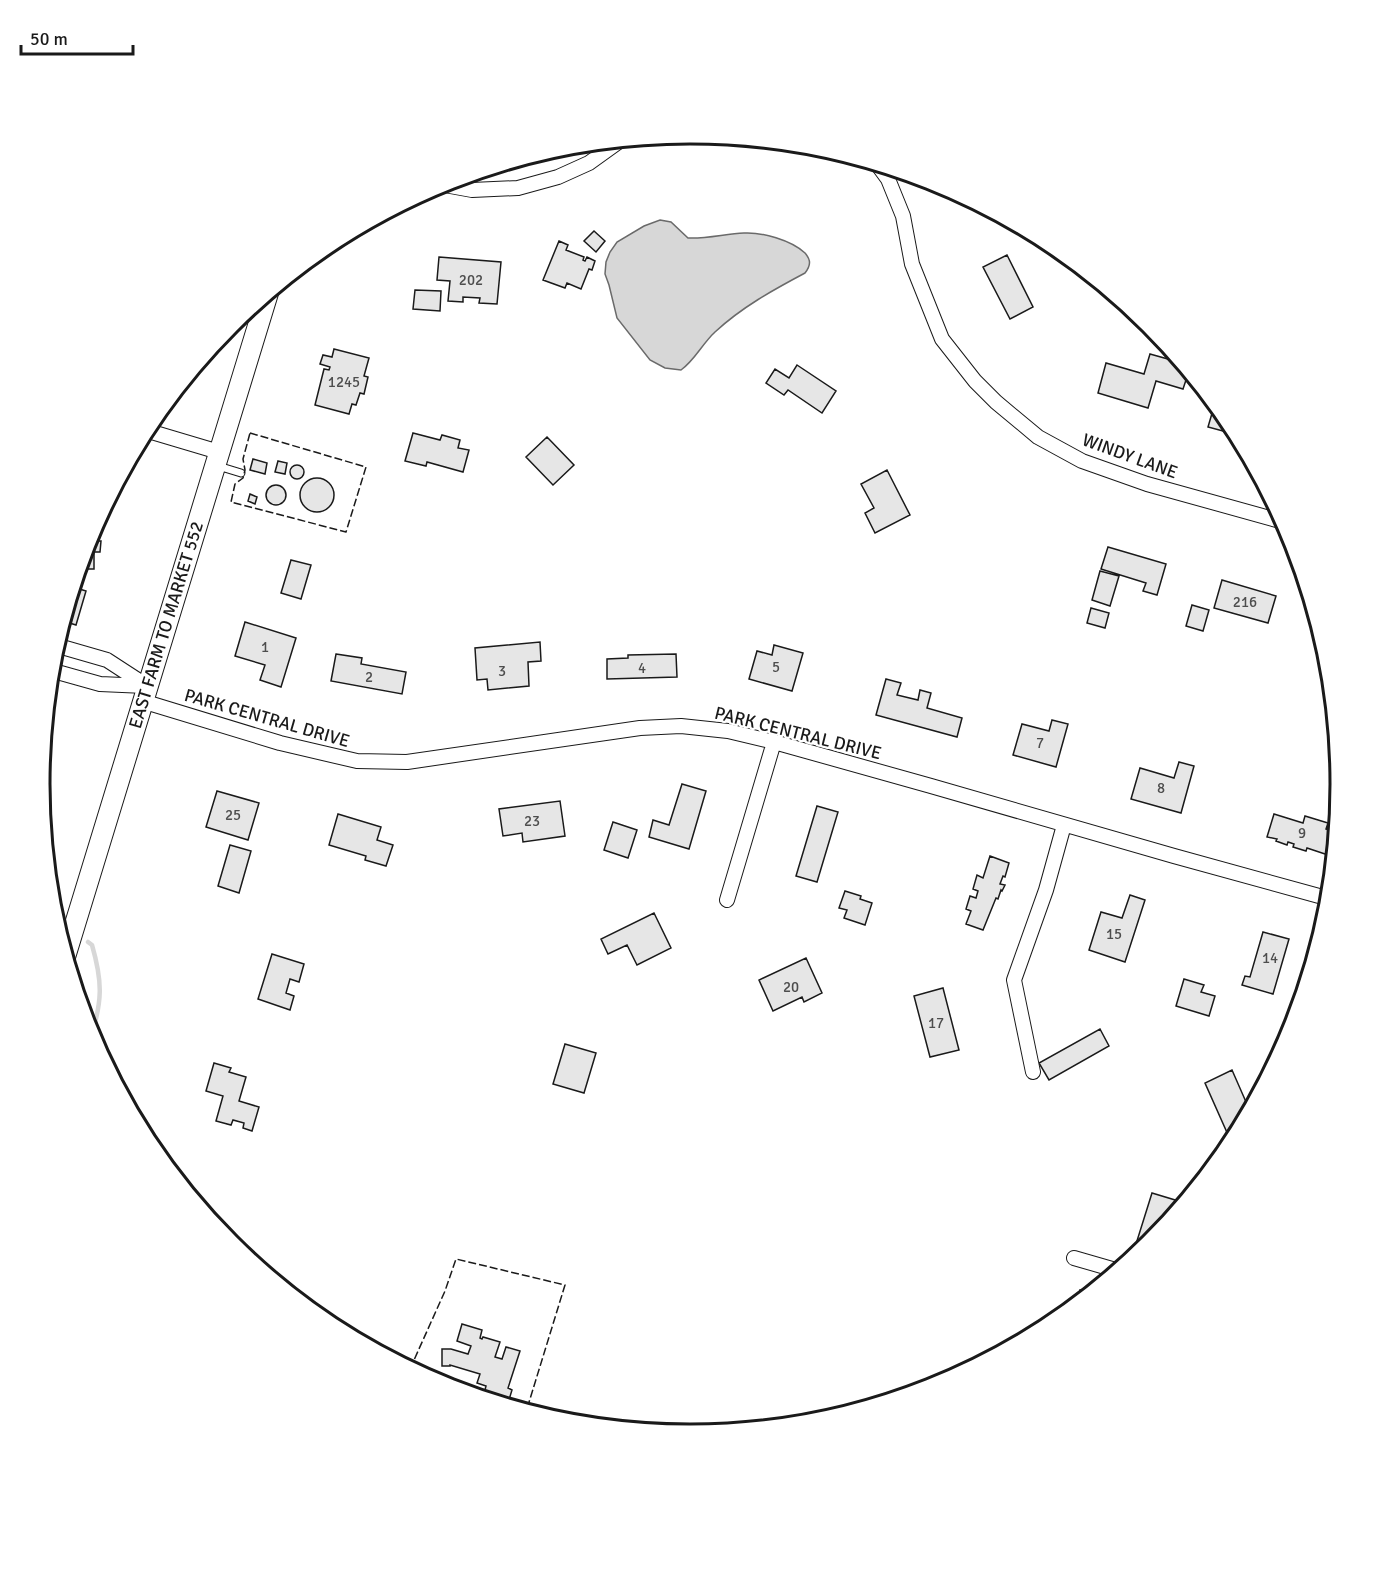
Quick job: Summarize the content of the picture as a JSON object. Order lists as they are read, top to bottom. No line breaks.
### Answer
{"streets":{"main road":["EAST FARM TO MARKET 552"],"street":["WINDY LANE","PARK CENTRAL DRIVE"]},"crossings":[["EAST FARM TO MARKET 552","PARK CENTRAL DRIVE"]],"house_numbers":["202","1245","216","1","5","4","3","2","7","8","25","23","9","15","14","20","17"],"scale_bar":"50 m"}
